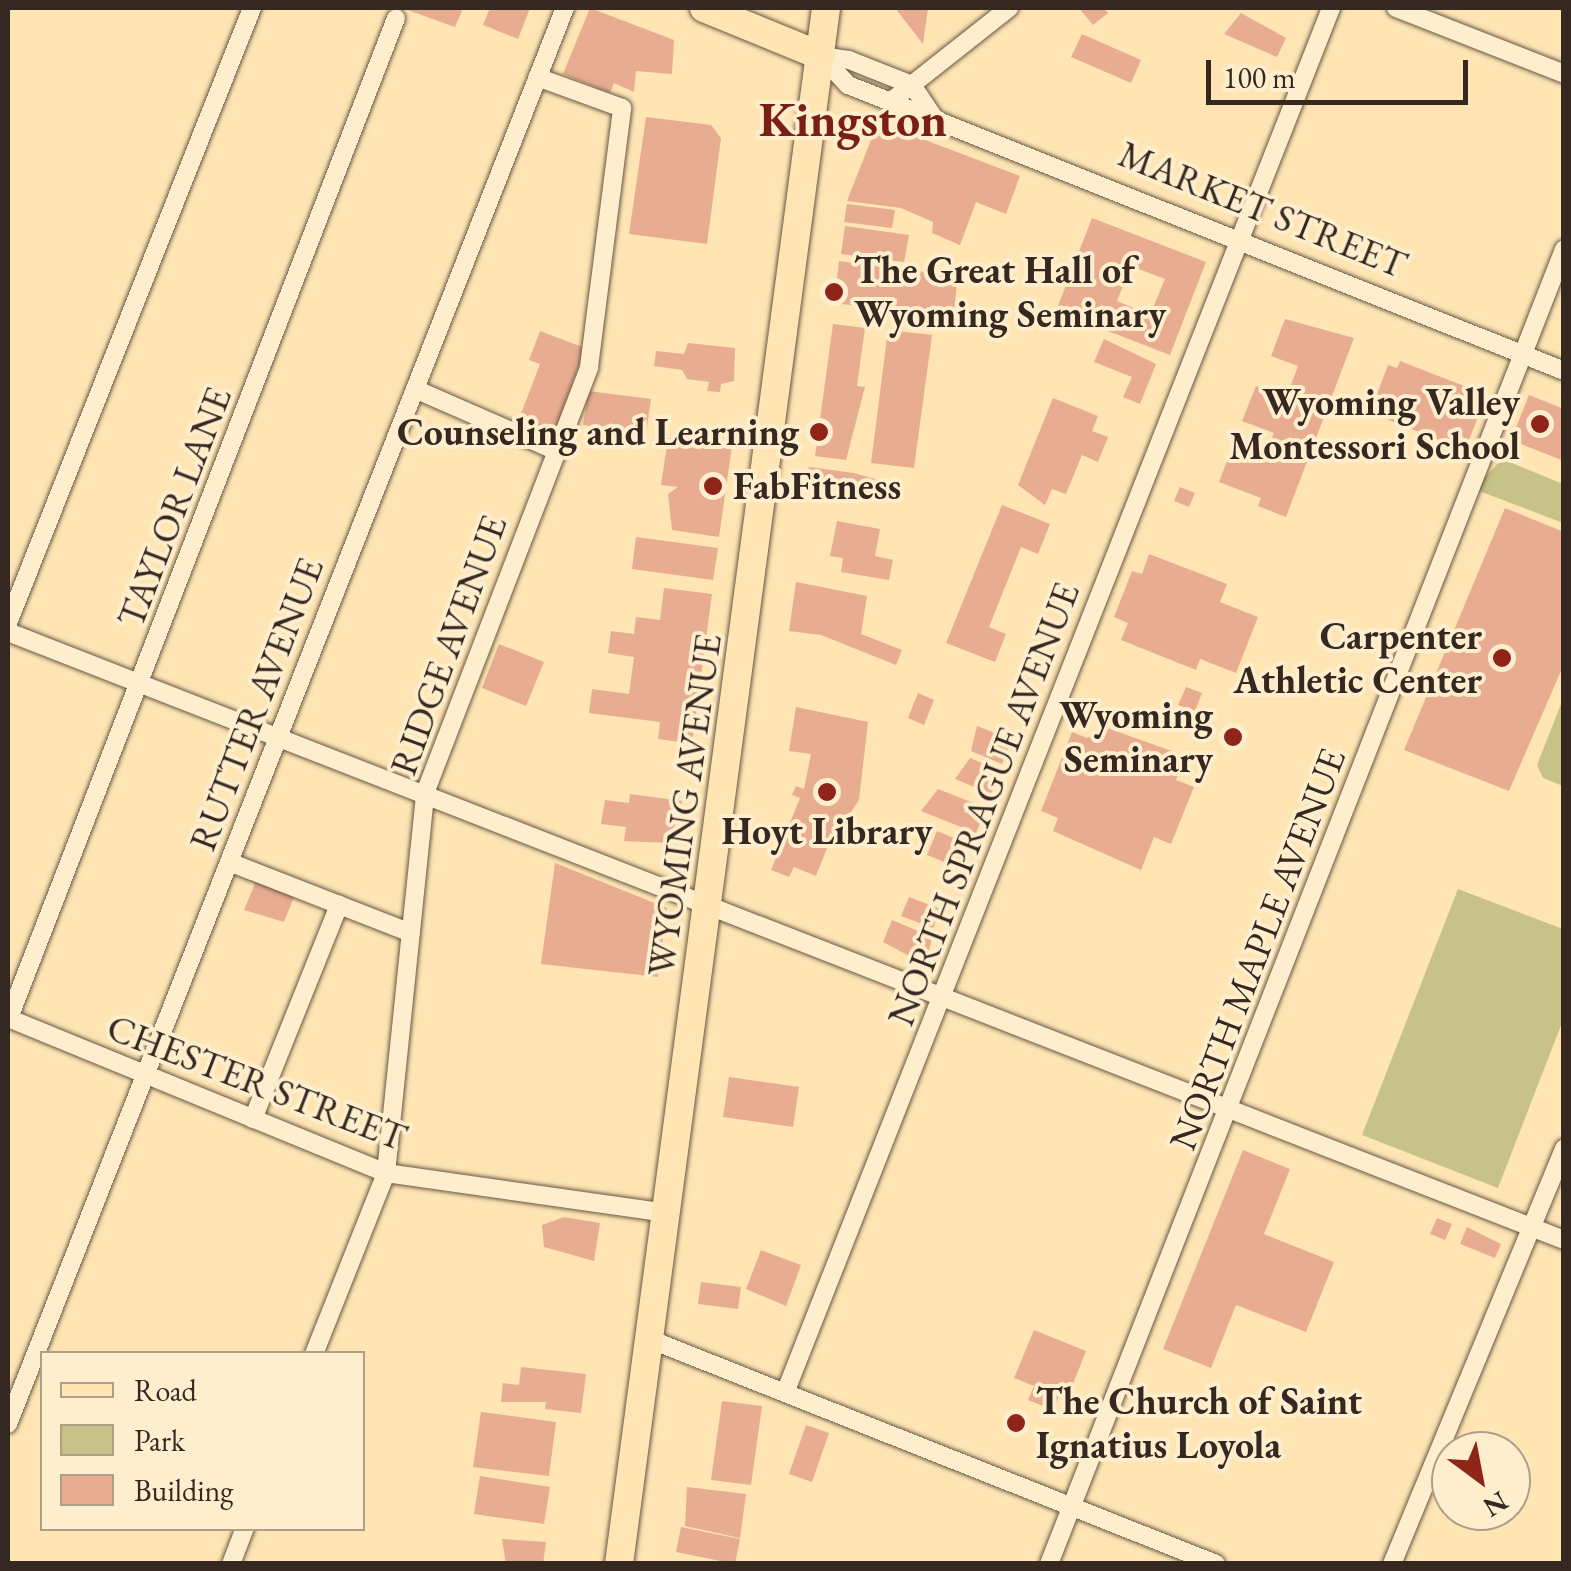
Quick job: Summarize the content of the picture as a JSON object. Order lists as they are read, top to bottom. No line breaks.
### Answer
{"streets":{"main road":["MARKET STREET","WYOMING AVENUE"],"street":["TAYLOR LANE","RIDGE AVENUE","RUTTER AVENUE","NORTH SPRAGUE AVENUE","NORTH MAPLE AVENUE","CHESTER STREET"]},"crossings":[["MARKET STREET","NORTH SPRAGUE AVENUE"],["MARKET STREET","WYOMING AVENUE"],["MARKET STREET","NORTH MAPLE AVENUE"],["TAYLOR LANE","CHESTER STREET"],["RIDGE AVENUE","RUTTER AVENUE"],["RIDGE AVENUE","CHESTER STREET"],["RUTTER AVENUE","CHESTER STREET"],["WYOMING AVENUE","CHESTER STREET"]],"districts":["Kingston"],"places":["The Great Hall of Wyoming Seminary","Wyoming Valley Montessori School","Counseling and Learning","FabFitness","Carpenter Athletic Center","Wyoming Seminary","Hoyt Library","The Church of Saint Ignatius Loyola"],"legend":["Road","Park","Building"],"scale_bar":"100 m","north":"bottom right"}
